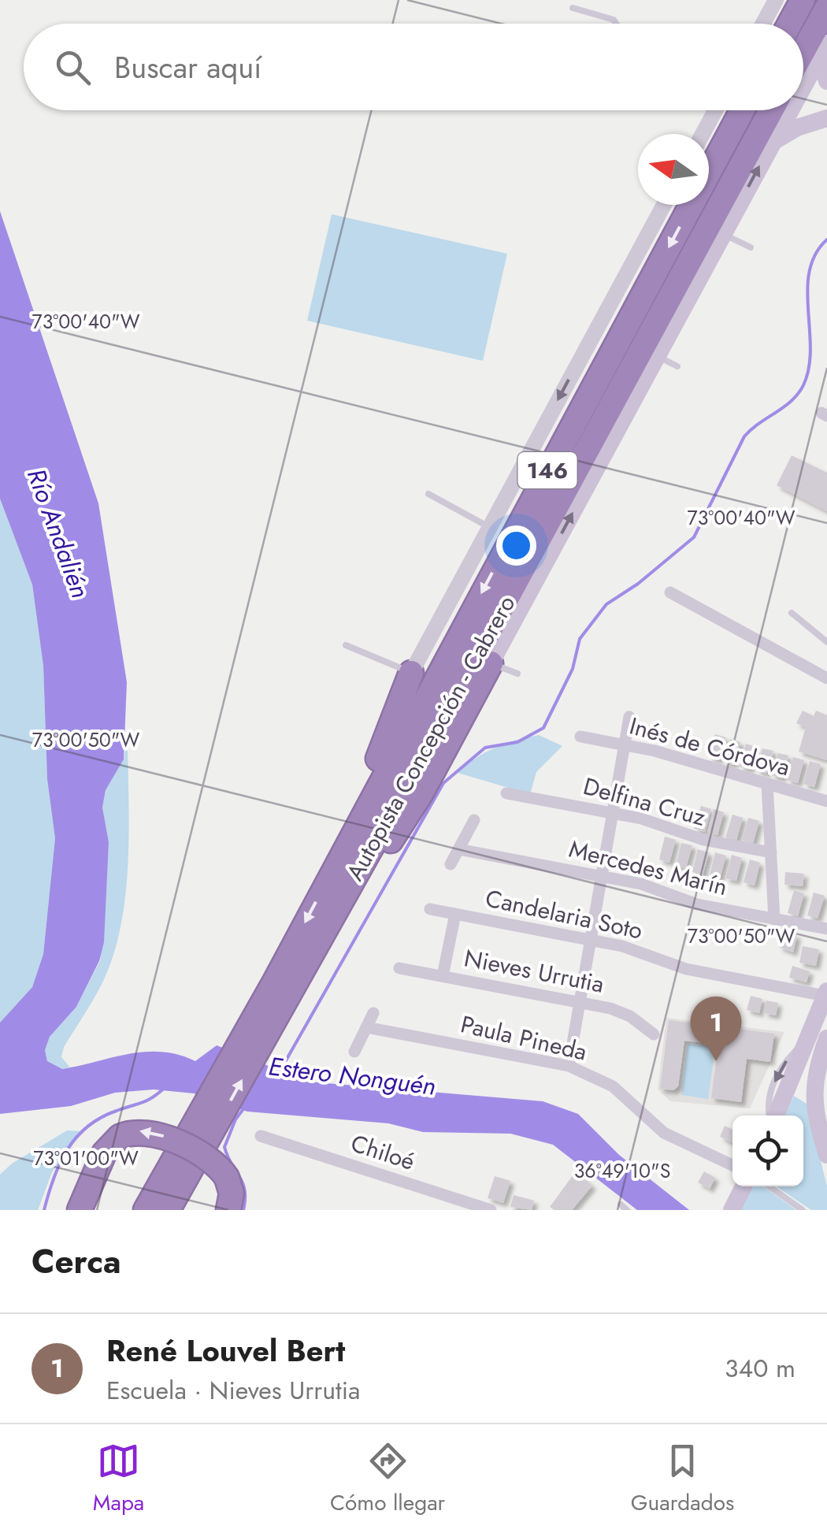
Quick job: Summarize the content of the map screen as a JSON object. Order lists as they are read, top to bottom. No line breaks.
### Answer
{"streets":{"highway":["146","Autopista Concepción - Cabrero"],"street":["Inés de Córdova","Delfina Cruz","Mercedes Marín","Candelaria Soto","Nieves Urrutia","Paula Pineda","Chiloé"]},"water":["Río Andalién","Estero Nonguén"],"north":"left","page":{"search":"Buscar aquí","pins":"1","heading":"Cerca","list":[{"mark":"1","name":"René Louvel Bert","note":"Escuela · Nieves Urrutia","value":"340 m"}],"nav":["Mapa","Cómo llegar","Guardados"]},"coordinates":["73°00'40\"W","73°00'50\"W","73°01'00\"W","36°49'10\"S"]}
